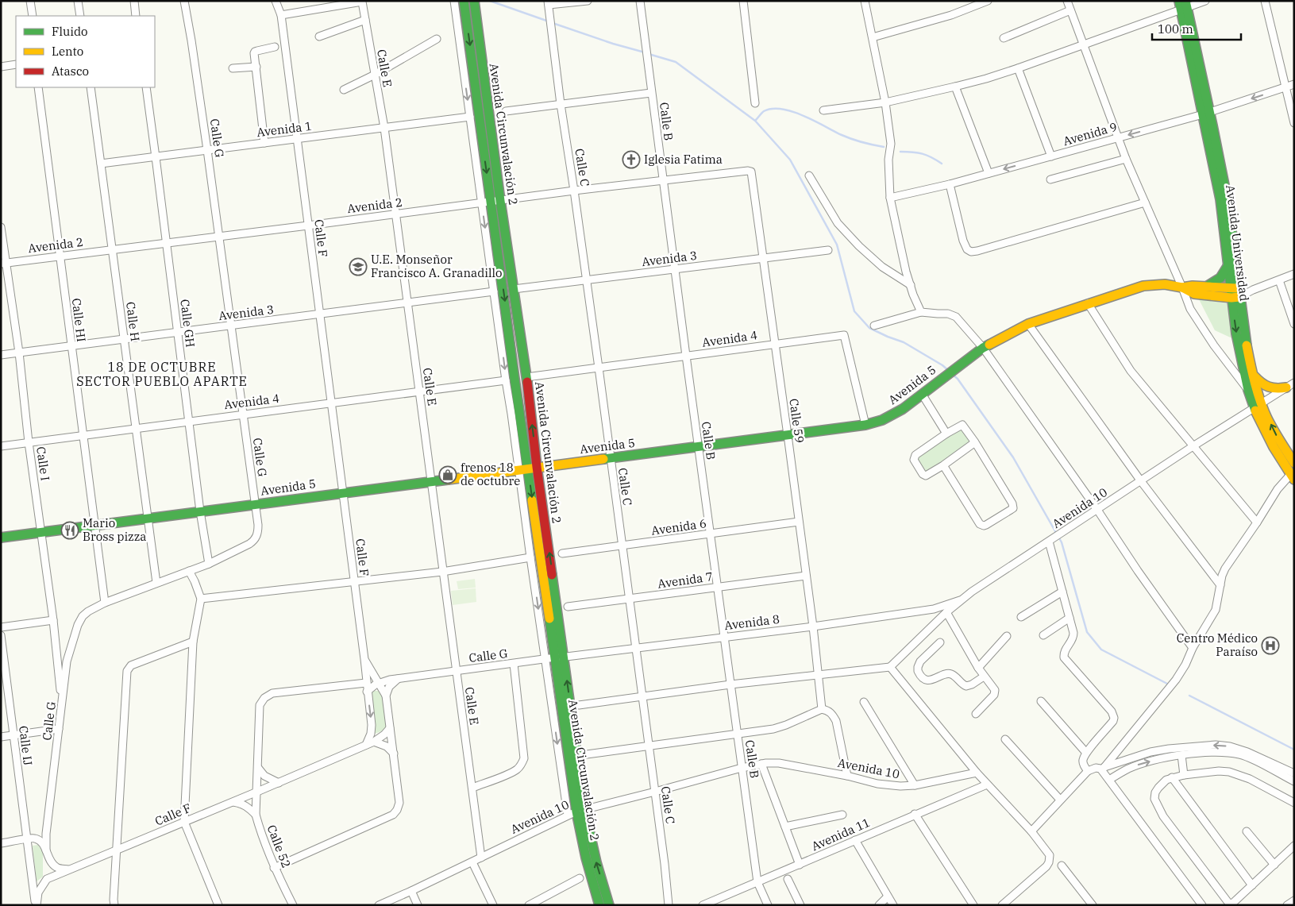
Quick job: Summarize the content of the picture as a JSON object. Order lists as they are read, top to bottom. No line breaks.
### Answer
{"streets":{"street":["Calle E","Calle B","Avenida 1","Avenida Circunvalación 2","Avenida 9","Calle G","Calle C","Avenida 2","Calle F","Avenida Universidad","Avenida 3","Calle HI","Calle H","Calle GH","Avenida 4","Avenida 5","Calle 59","Calle I","Avenida 10","Avenida 6","Avenida 7","Avenida 8","Calle IJ","Avenida 11","Calle 52"]},"crossings":[["Calle E","Avenida 1"],["Calle E","Calle G"],["Calle E","Avenida 2"],["Calle E","Calle F"],["Calle E","Avenida 3"],["Calle E","Avenida 4"],["Calle E","Avenida 5"],["Calle E","Avenida 10"],["Calle B","Avenida 2"],["Calle B","Avenida 3"],["Calle B","Avenida 4"],["Calle B","Avenida 5"],["Calle B","Avenida 10"],["Calle B","Avenida 6"],["Calle B","Avenida 7"],["Calle B","Avenida 8"],["Calle B","Avenida 11"],["Avenida 1","Calle G"],["Avenida 1","Calle F"],["Avenida 1","Calle H"],["Avenida 1","Calle GH"],["Avenida Circunvalación 2","Avenida 2"],["Avenida Circunvalación 2","Avenida 3"],["Avenida Circunvalación 2","Avenida 4"],["Avenida Circunvalación 2","Avenida 5"],["Avenida Circunvalación 2","Avenida 10"],["Avenida Circunvalación 2","Avenida 8"],["Avenida 9","Avenida Universidad"],["Calle G","Avenida 2"],["Calle G","Calle F"],["Calle G","Avenida 3"],["Calle G","Calle HI"],["Calle G","Calle H"],["Calle G","Calle GH"],["Calle G","Avenida 4"],["Calle G","Avenida 5"],["Calle G","Calle I"],["Calle G","Avenida 8"],["Calle C","Avenida 2"],["Calle C","Avenida 3"],["Calle C","Avenida 4"],["Calle C","Avenida 5"],["Calle C","Avenida 10"],["Calle C","Avenida 6"],["Calle C","Avenida 7"],["Calle C","Avenida 8"],["Avenida 2","Calle F"],["Avenida 2","Calle HI"],["Avenida 2","Calle H"],["Avenida 2","Calle GH"],["Avenida 2","Calle 59"],["Avenida 2","Calle I"],["Calle F","Avenida 3"],["Calle F","Avenida 4"],["Calle F","Avenida 5"],["Calle F","Calle IJ"],["Calle F","Calle 52"],["Avenida Universidad","Avenida 5"],["Avenida Universidad","Avenida 10"],["Avenida 3","Calle HI"],["Avenida 3","Calle H"],["Avenida 3","Calle GH"],["Avenida 3","Calle 59"],["Avenida 3","Calle I"],["Calle HI","Avenida 4"],["Calle HI","Avenida 5"],["Calle H","Avenida 4"],["Calle H","Avenida 5"],["Calle GH","Avenida 4"],["Calle GH","Avenida 5"],["Avenida 4","Avenida 5"],["Avenida 4","Calle 59"],["Avenida 4","Calle I"],["Avenida 5","Calle 59"],["Avenida 5","Calle I"],["Calle 59","Avenida 6"],["Calle 59","Avenida 7"],["Calle 59","Avenida 8"],["Avenida 10","Avenida 8"]],"one_way":["Avenida 9"],"districts":["18 DE OCTUBRE SECTOR PUEBLO APARTE"],"places":{"church":["Iglesia Fatima"],"school or university":["U.E. Monseñor Francisco A. Granadillo"],"shop":["frenos 18 de octubre"],"restaurant":["Mario Bross pizza"],"hospital":["Centro Médico Paraíso"]},"legend":["Fluido","Lento","Atasco"],"scale_bar":"100 m"}
